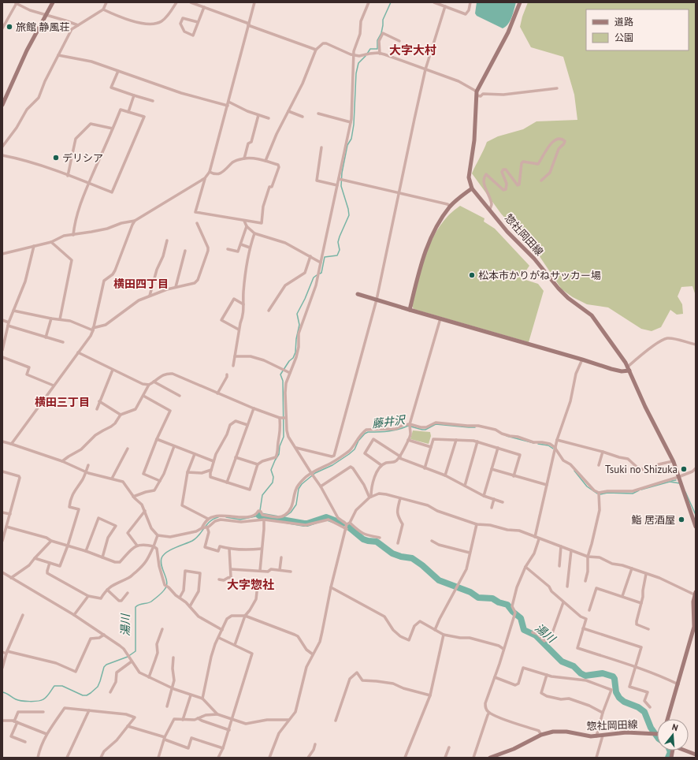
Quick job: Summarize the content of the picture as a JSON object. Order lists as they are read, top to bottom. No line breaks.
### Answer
{"streets":{"main road":["惣社岡田線"]},"districts":["大字大村","横田四丁目","横田三丁目","大字惣社"],"water":["藤井沢","湯川"],"places":["旅館 静風荘","デリシア","松本市かりがねサッカー場","Tsuki no Shizuka","鮨 居酒屋"],"legend":["道路","公園"],"north":"top"}
